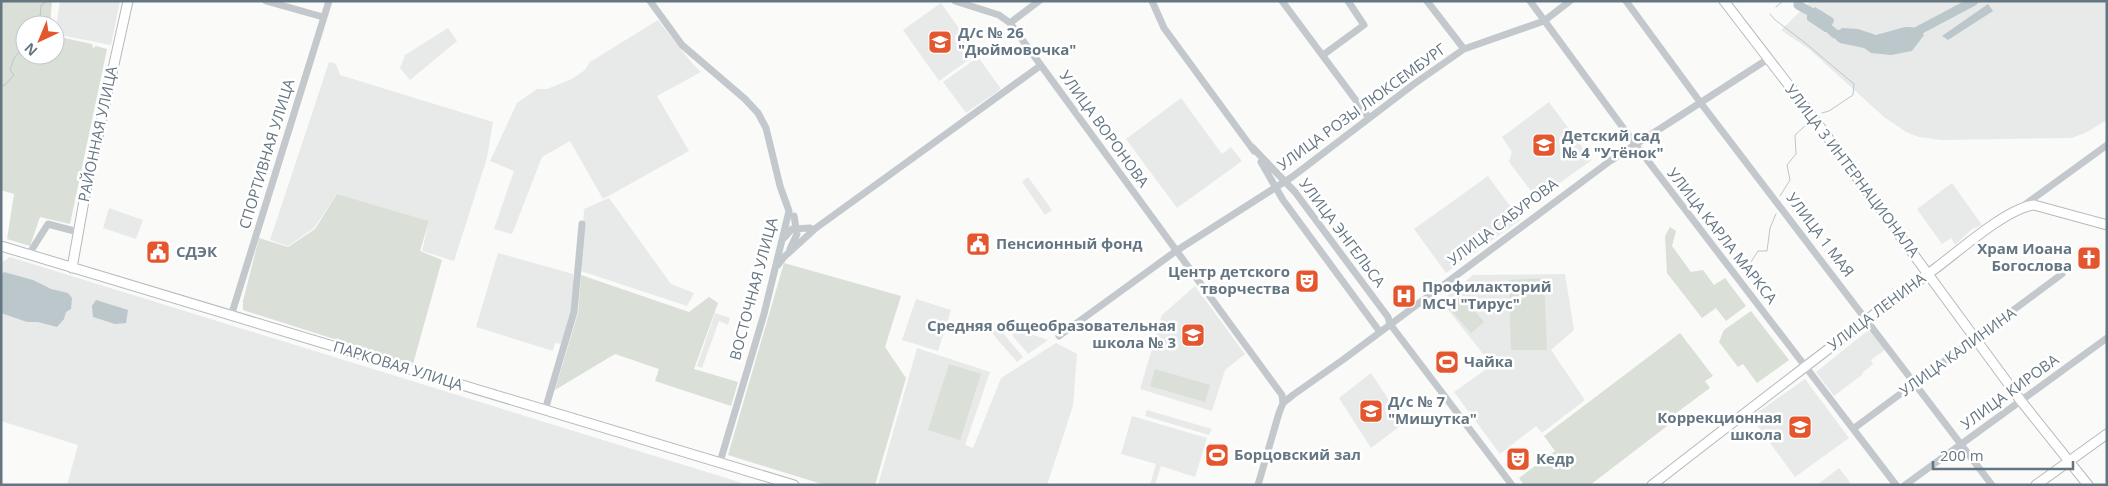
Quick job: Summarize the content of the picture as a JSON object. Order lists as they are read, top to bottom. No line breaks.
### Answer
{"streets":{"main road":["РАЙОННАЯ УЛИЦА","УЛИЦА 3 ИНТЕРНАЦИОНАЛА","УЛИЦА ЛЕНИНА","ПАРКОВАЯ УЛИЦА"],"street":["УЛИЦА РОЗЫ ЛЮКСЕМБУРГ","УЛИЦА ВОРОНОВА","СПОРТИВНАЯ УЛИЦА","УЛИЦА САБУРОВА","УЛИЦА ЭНГЕЛЬСА","УЛИЦА 1 МАЯ","УЛИЦА КАРЛА МАРКСА","ВОСТОЧНАЯ УЛИЦА","УЛИЦА КАЛИНИНА","УЛИЦА КИРОВА"]},"crossings":[["УЛИЦА РОЗЫ ЛЮКСЕМБУРГ","УЛИЦА ВОРОНОВА"],["УЛИЦА РОЗЫ ЛЮКСЕМБУРГ","УЛИЦА ЭНГЕЛЬСА"],["УЛИЦА РОЗЫ ЛЮКСЕМБУРГ","УЛИЦА КАРЛА МАРКСА"],["УЛИЦА ВОРОНОВА","УЛИЦА САБУРОВА"],["РАЙОННАЯ УЛИЦА","ПАРКОВАЯ УЛИЦА"],["СПОРТИВНАЯ УЛИЦА","ПАРКОВАЯ УЛИЦА"],["УЛИЦА 3 ИНТЕРНАЦИОНАЛА","УЛИЦА САБУРОВА"],["УЛИЦА 3 ИНТЕРНАЦИОНАЛА","УЛИЦА ЛЕНИНА"],["УЛИЦА 3 ИНТЕРНАЦИОНАЛА","УЛИЦА КАЛИНИНА"],["УЛИЦА 3 ИНТЕРНАЦИОНАЛА","УЛИЦА КИРОВА"],["УЛИЦА САБУРОВА","УЛИЦА ЭНГЕЛЬСА"],["УЛИЦА САБУРОВА","УЛИЦА 1 МАЯ"],["УЛИЦА САБУРОВА","УЛИЦА КАРЛА МАРКСА"],["УЛИЦА 1 МАЯ","УЛИЦА ЛЕНИНА"],["УЛИЦА 1 МАЯ","УЛИЦА КАЛИНИНА"],["УЛИЦА 1 МАЯ","УЛИЦА КИРОВА"],["УЛИЦА КАРЛА МАРКСА","УЛИЦА ЛЕНИНА"],["УЛИЦА КАРЛА МАРКСА","УЛИЦА КАЛИНИНА"],["ВОСТОЧНАЯ УЛИЦА","ПАРКОВАЯ УЛИЦА"]],"places":{"school or university":["Д/с № 26 \"Дюймовочка\"","Детский сад № 4 \"Утёнок\"","Средняя общеобразовательная школа № 3","Д/с № 7 \"Мишутка\"","Коррекционная школа"],"public building":["Пенсионный фонд","СДЭК"],"church":["Храм Иоана Богослова"],"theatre":["Центр детского творчества","Кедр"],"hospital":["Профилакторий МСЧ \"Тирус\""],"sports":["Чайка","Борцовский зал"]},"scale_bar":"200 m","north":"bottom left"}
